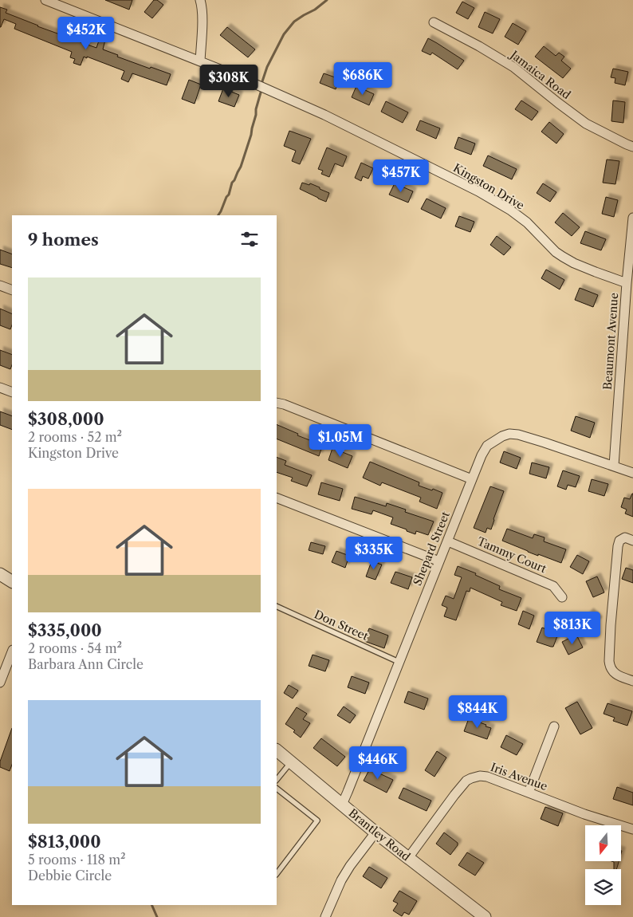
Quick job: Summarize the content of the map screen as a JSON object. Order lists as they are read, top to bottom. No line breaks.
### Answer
{"streets":{"street":["Jamaica Road","Kingston Drive","Beaumont Avenue","Shepard Street","Tammy Court","Iris Avenue","Brantley Road"],"lane":["Don Street"]},"crossings":[["Kingston Drive","Beaumont Avenue"],["Beaumont Avenue","Shepard Street"],["Shepard Street","Tammy Court"],["Shepard Street","Don Street"],["Shepard Street","Brantley Road"],["Iris Avenue","Brantley Road"]],"north":"bottom","page":{"price":["$452K","$686K","$308K","$457K","$1.05M","$335K","$813K","$844K","$446K"],"heading":"9 homes","list":[{"name":"$308,000","note":"2 rooms · 52 m² · Kingston Drive"},{"name":"$335,000","note":"2 rooms · 54 m² · Barbara Ann Circle"},{"name":"$813,000","note":"5 rooms · 118 m² · Debbie Circle"}]}}
